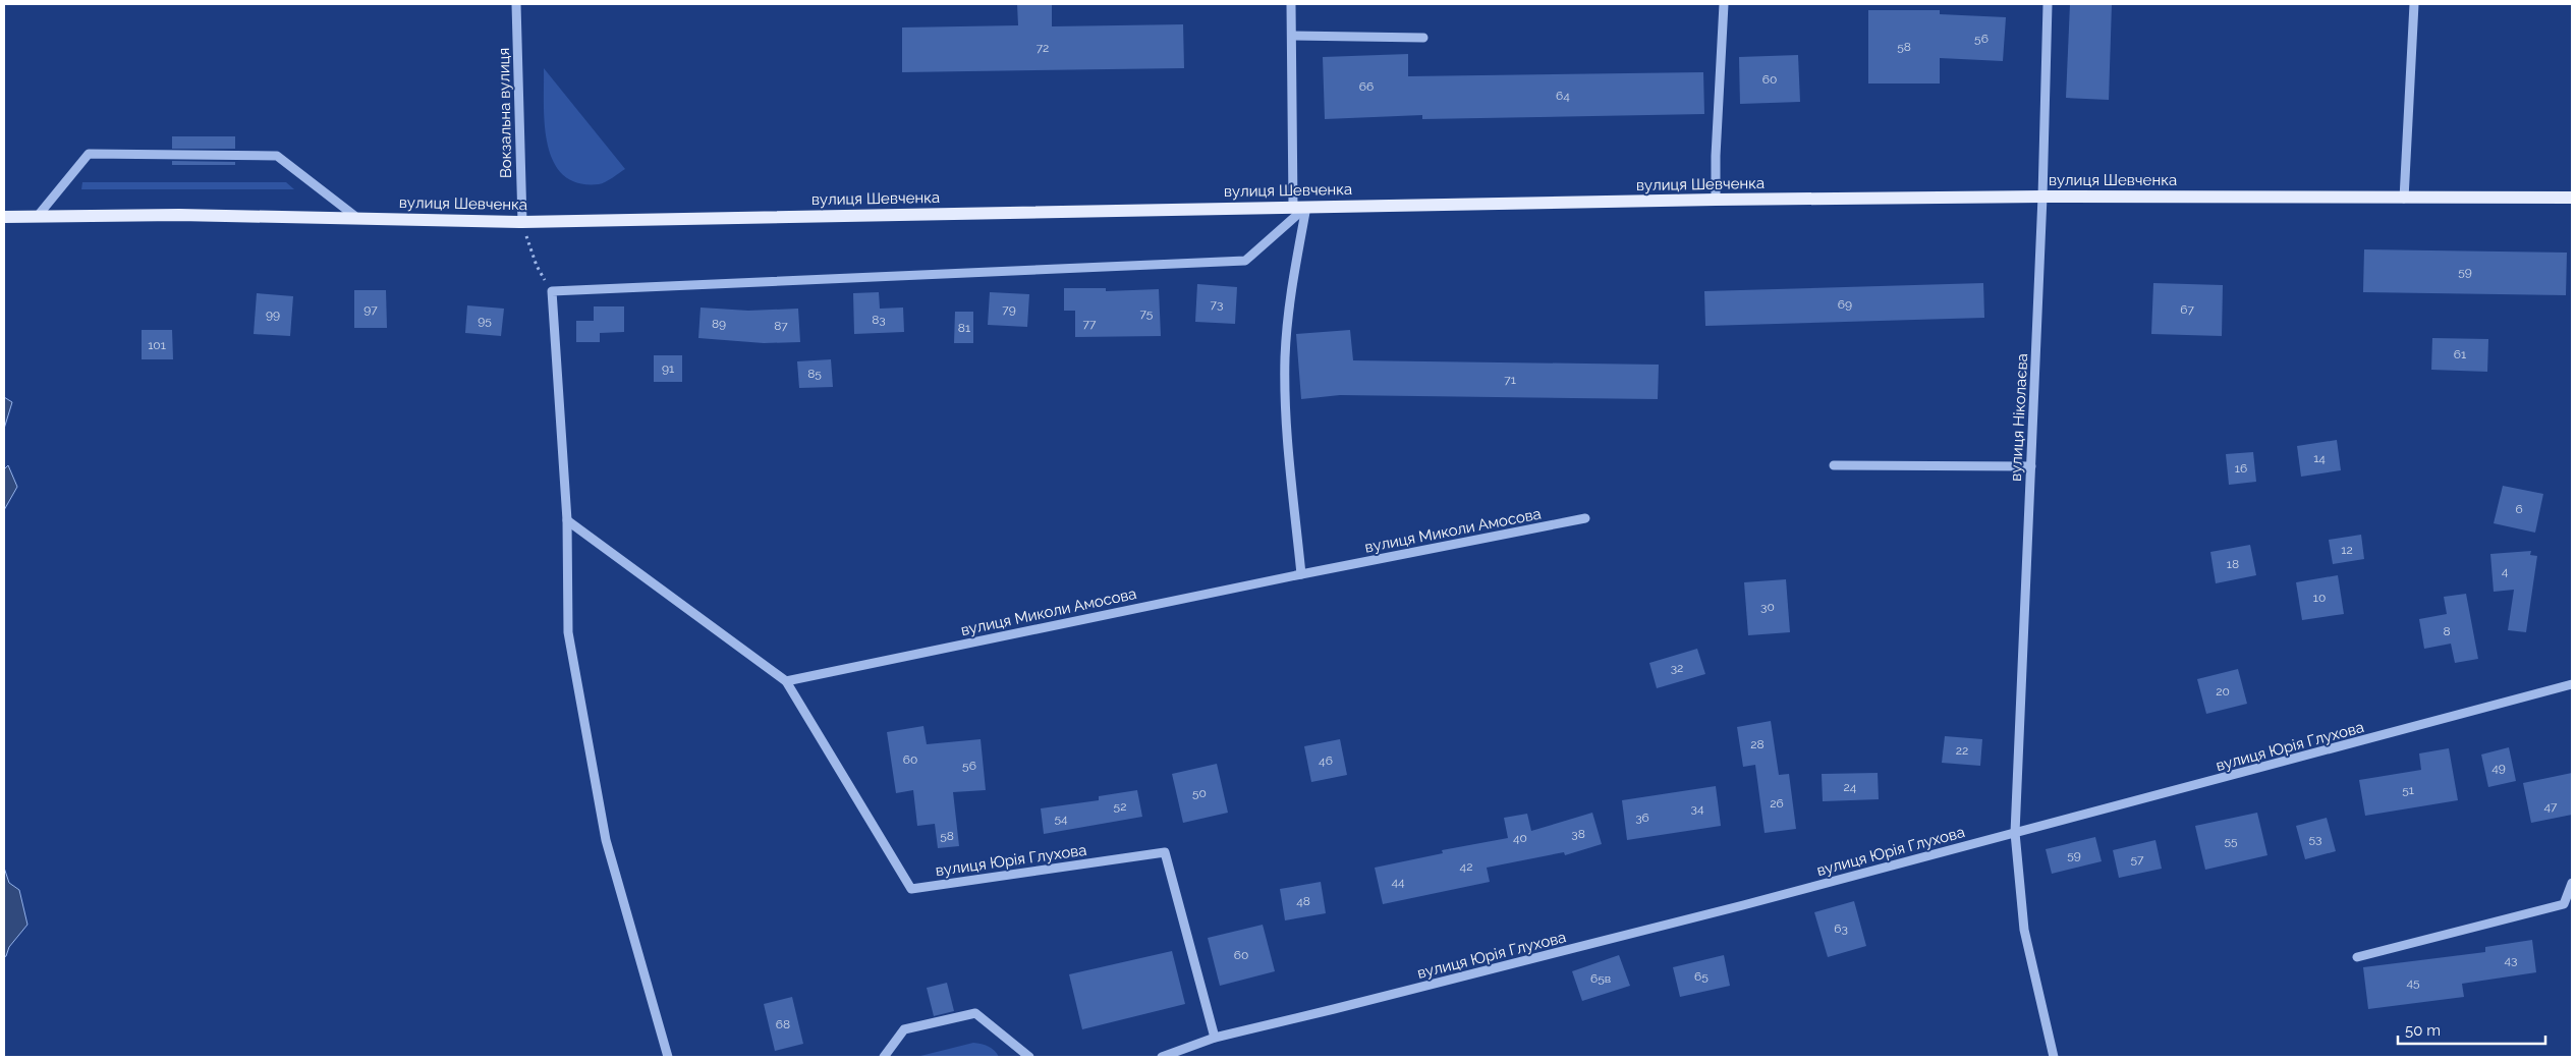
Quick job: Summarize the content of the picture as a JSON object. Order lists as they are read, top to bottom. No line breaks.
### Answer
{"streets":{"main road":["вулиця Шевченка"],"street":["Вокзальна вулиця","вулиця Ніколаєва","вулиця Миколи Амосова","вулиця Юрія Глухова"]},"crossings":[["Вокзальна вулиця","вулиця Шевченка"],["вулиця Шевченка","вулиця Ніколаєва"],["вулиця Ніколаєва","вулиця Юрія Глухова"],["вулиця Миколи Амосова","вулиця Юрія Глухова"]],"house_numbers":["56","58","72","60","66","64","59","73","69","97","79","67","75","99","83","95","89","77","87","81","101","61","91","85","71","14","16","6","12","18","4","10","30","8","32","20","28","22","60","46","56","49","24","51","50","26","52","47","34","36","54","38","58","40","53","55","59","57","42","44","48","63","60","43","65","65в","45","68"],"scale_bar":"50 m"}
